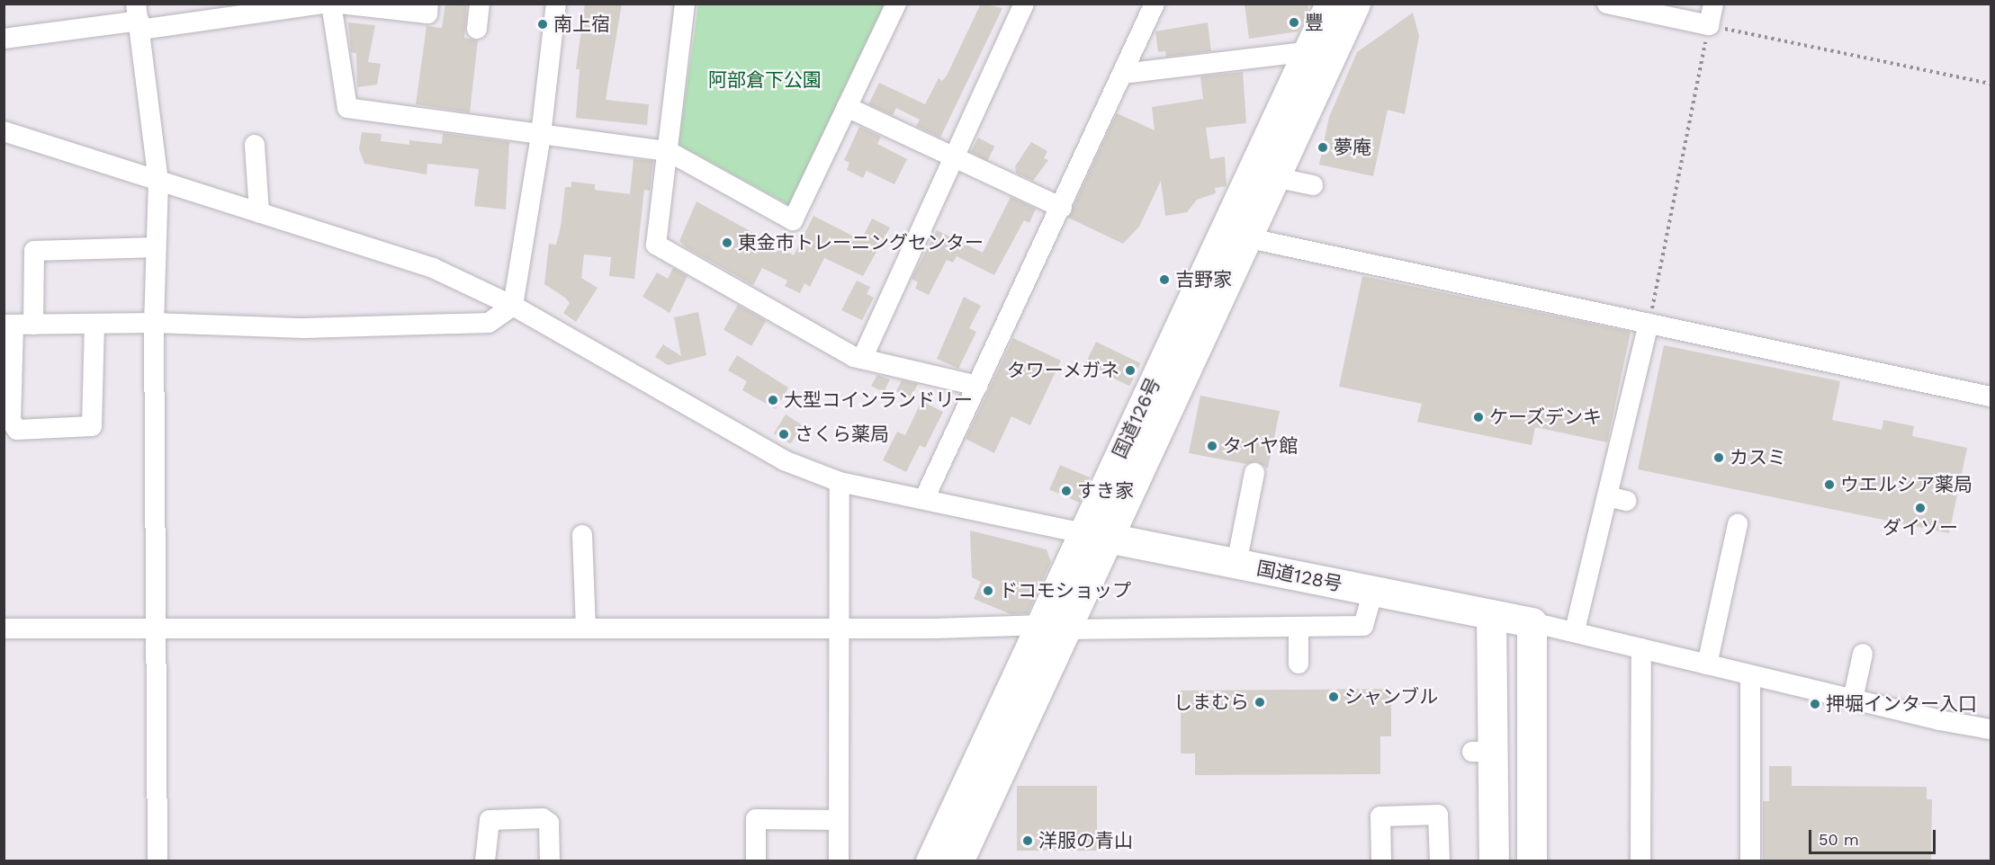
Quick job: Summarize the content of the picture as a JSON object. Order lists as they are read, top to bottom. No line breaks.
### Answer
{"streets":{"highway":["国道126号","国道128号"]},"crossings":[["国道126号","国道128号"]],"parks":["阿部倉下公園"],"places":["豐","南上宿","夢庵","東金市トレーニングセンター","吉野家","タワーメガネ","大型コインランドリー","ケーズデンキ","さくら薬局","タイヤ館","カスミ","ウエルシア薬局","すき家","ダイソー","ドコモショップ","シャンブル","しまむら","押堀インター入口","洋服の青山"],"scale_bar":"50 m"}
